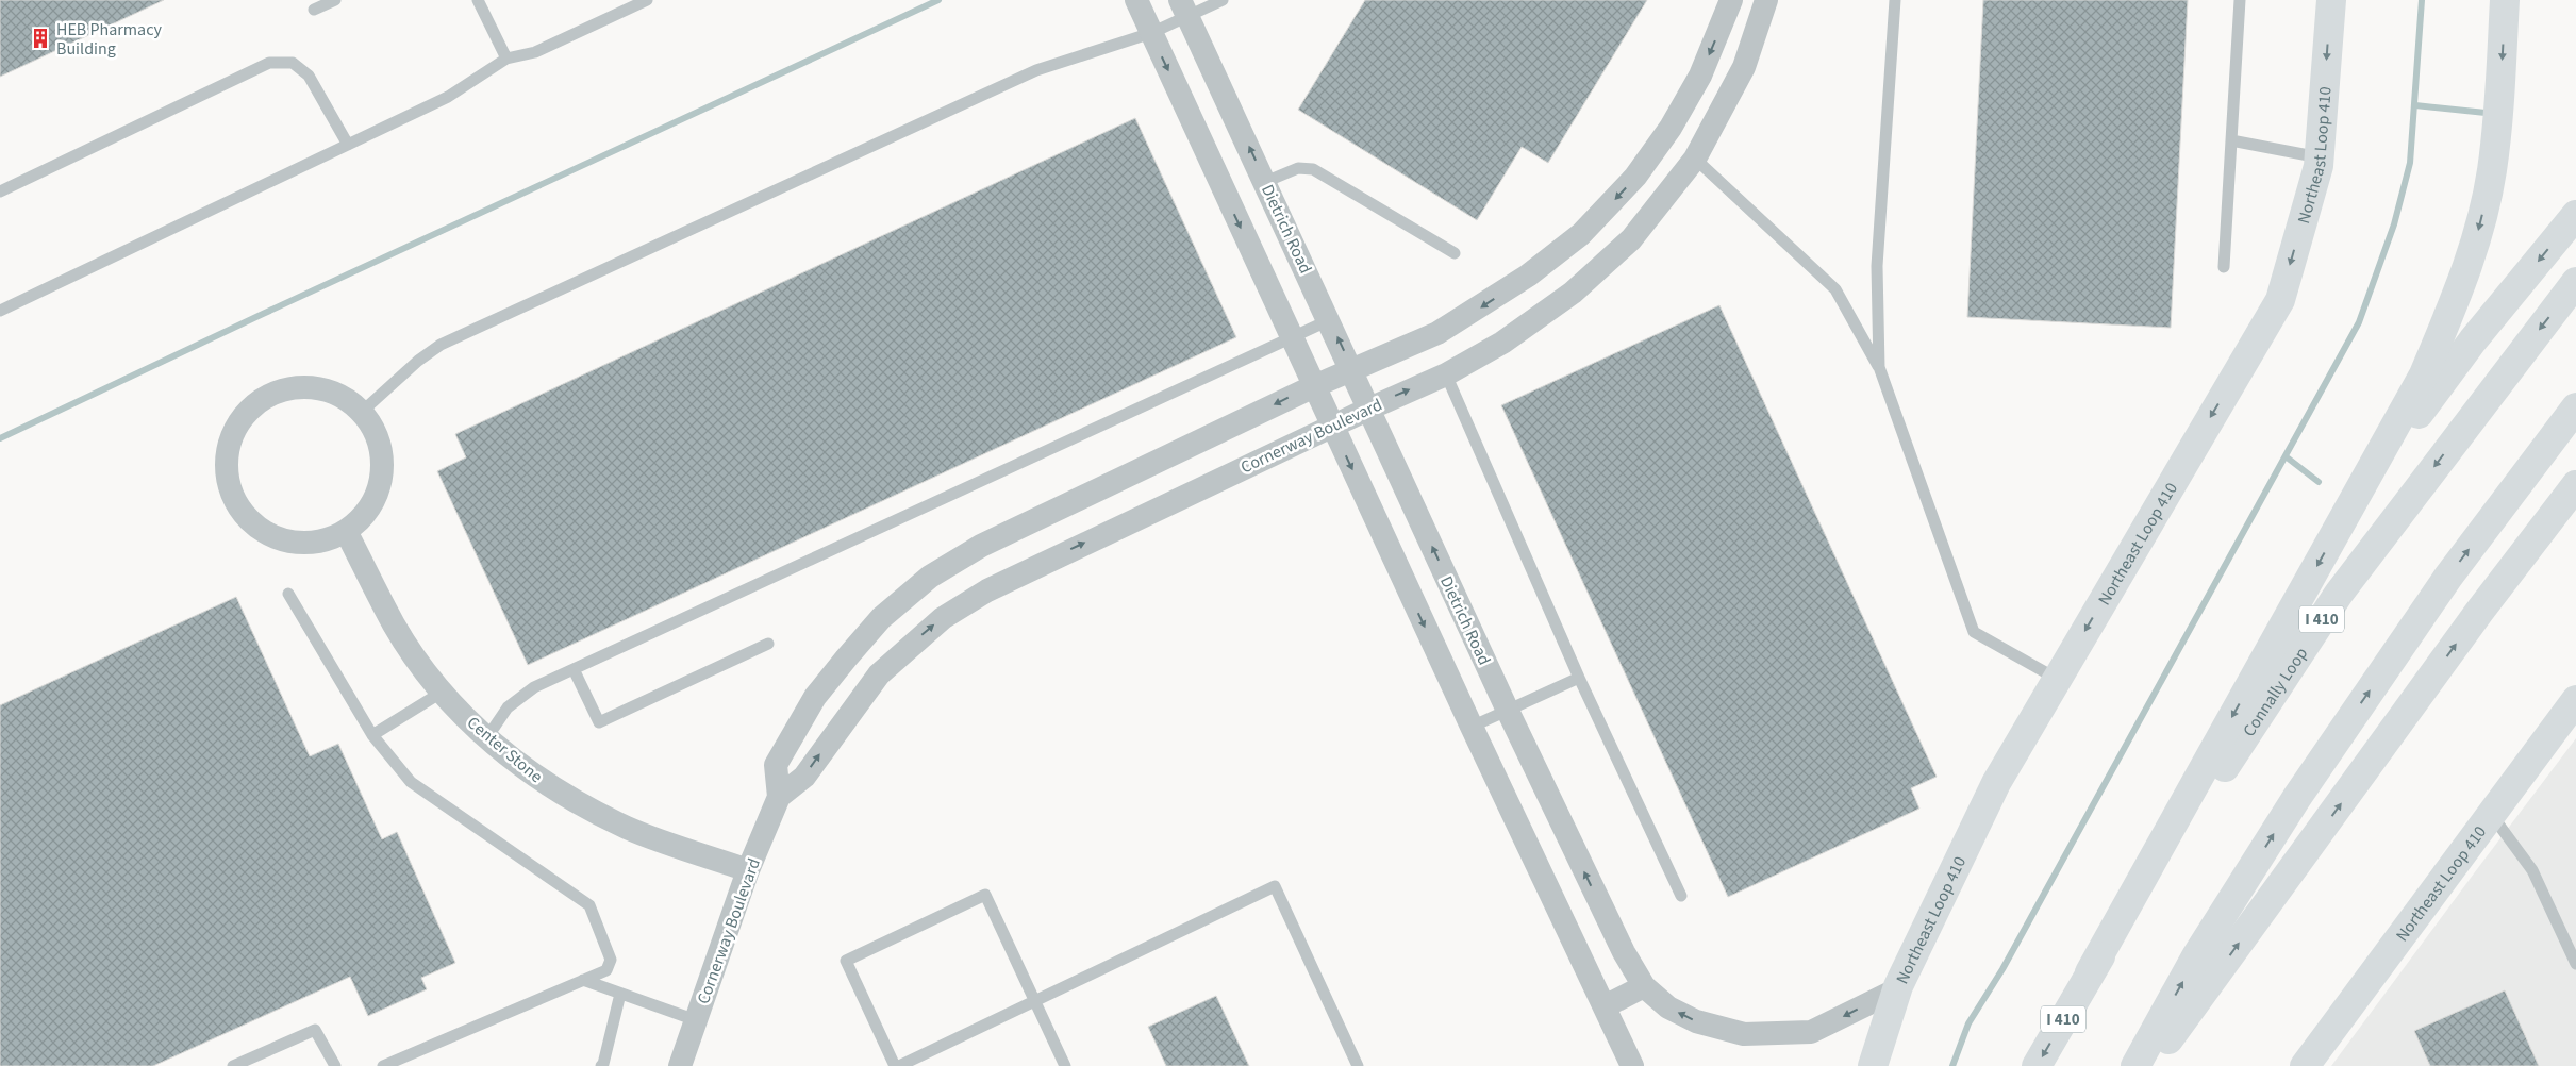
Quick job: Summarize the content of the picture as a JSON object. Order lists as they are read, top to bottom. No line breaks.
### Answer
{"streets":{"main road":["Northeast Loop 410","I 410","Connally Loop"],"street":["Dietrich Road","Cornerway Boulevard","Center Stone"]},"crossings":[["Northeast Loop 410","Dietrich Road"],["Dietrich Road","Cornerway Boulevard"],["Cornerway Boulevard","Center Stone"]],"places":{"building":["HEB Pharmacy Building"]}}
